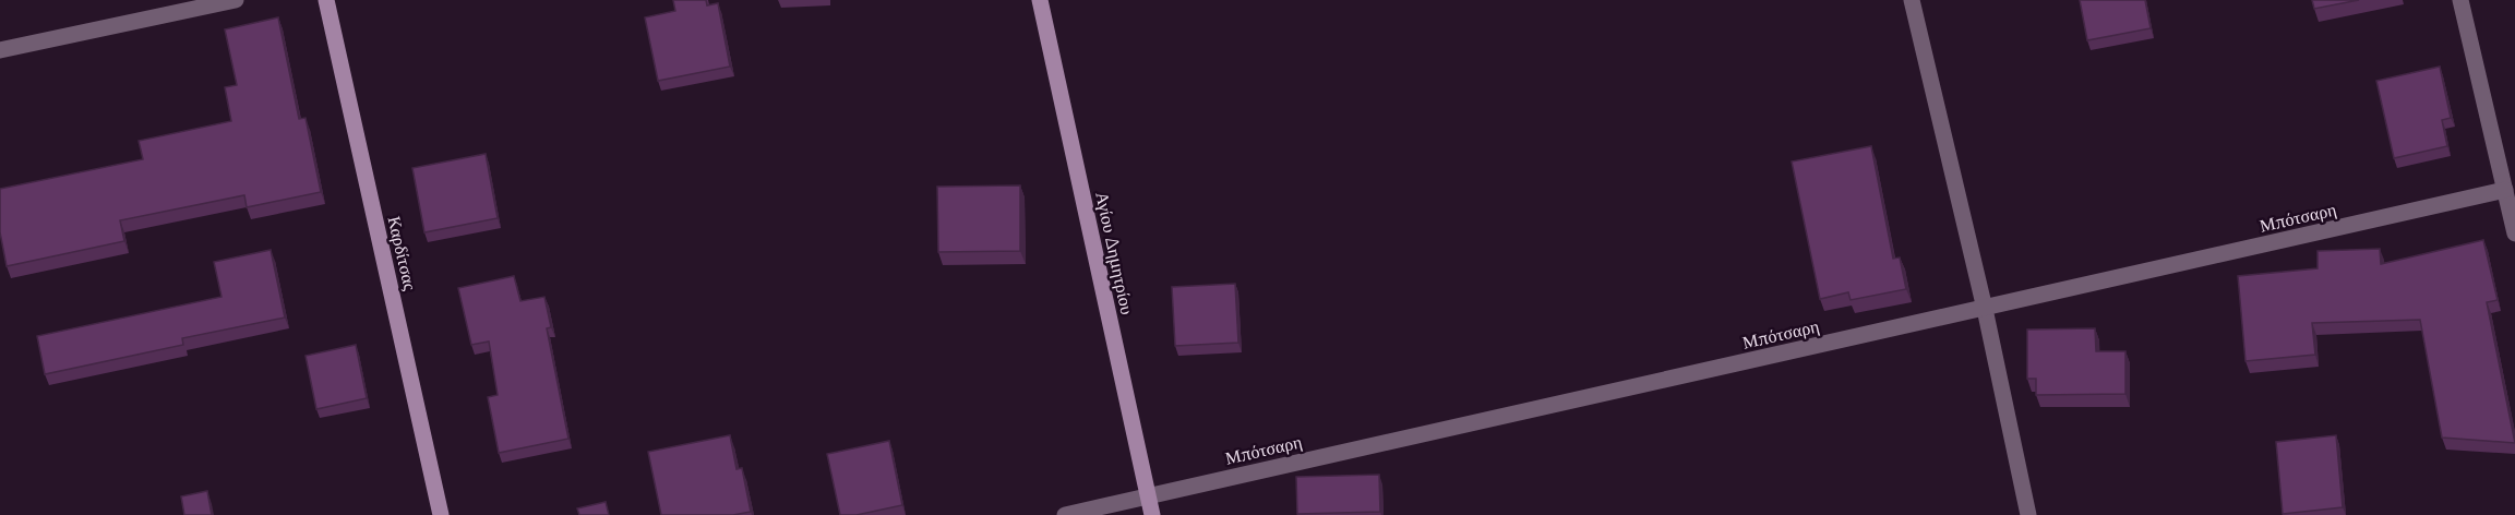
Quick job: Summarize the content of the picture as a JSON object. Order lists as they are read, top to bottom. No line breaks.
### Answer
{"streets":{"street":["Μπότσαρη","Καρδίτσας","Αγίου Δημητρίου"]},"crossings":[["Μπότσαρη","Αγίου Δημητρίου"]]}
